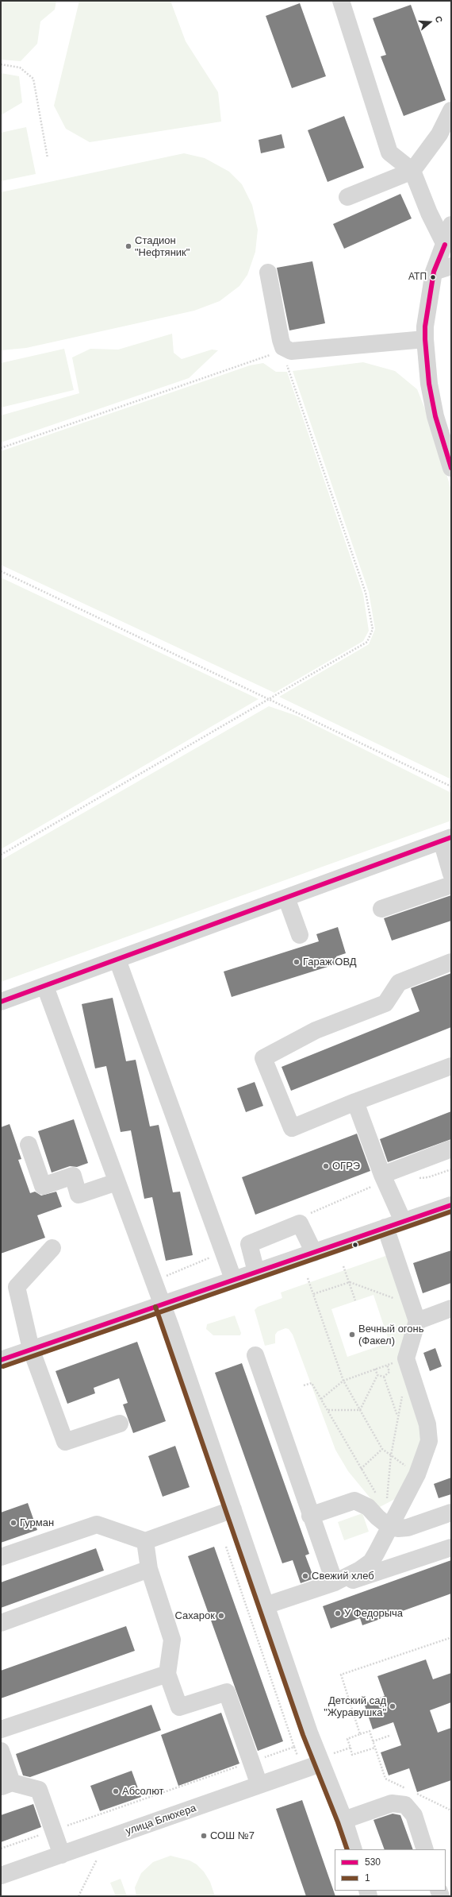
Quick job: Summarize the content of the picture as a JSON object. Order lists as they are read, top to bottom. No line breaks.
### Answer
{"streets":{"street":["улица Блюхера"]},"places":["Стадион \"Нефтяник\"","АТП","Гараж ОВД","ОГРЭ","Вечный огонь (Факел)","Гурман","Свежий хлеб","У Федорыча","Сахарок","Детский сад \"Журавушка\"","Абсолют","СОШ №7"],"lines":["transit line 530","transit line 1"],"legend":["530","1"],"north":"right"}
